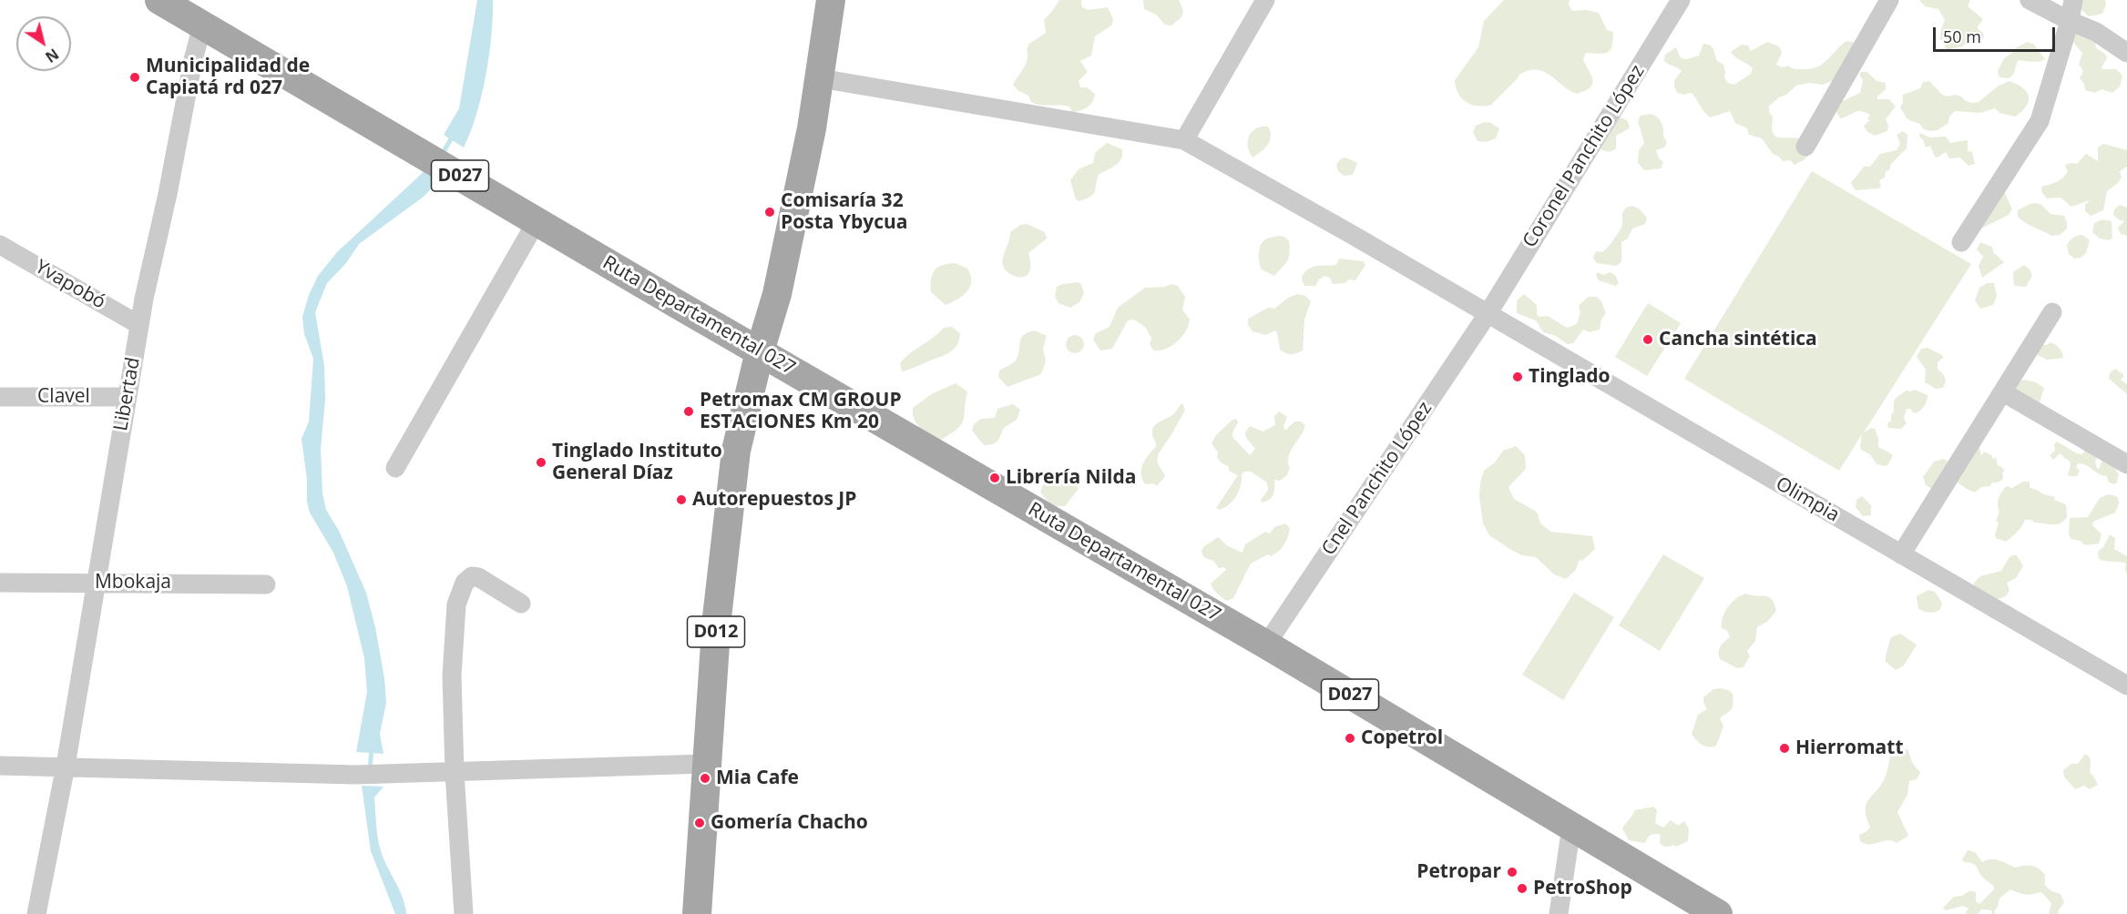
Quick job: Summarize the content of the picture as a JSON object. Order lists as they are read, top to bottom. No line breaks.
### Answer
{"streets":{"main road":["D027","Ruta Departamental 027","D012"],"street":["Coronel Panchito López","Yvapobó","Libertad","Clavel","Cnel Panchito López","Olimpia","Mbokaja"]},"crossings":[["Coronel Panchito López","Cnel Panchito López"],["Coronel Panchito López","Olimpia"],["Yvapobó","Libertad"],["Ruta Departamental 027","Libertad"],["Ruta Departamental 027","Cnel Panchito López"],["Ruta Departamental 027","D012"],["Libertad","Clavel"],["Libertad","Mbokaja"],["Cnel Panchito López","Olimpia"]],"places":["Municipalidad de Capiatá rd 027","Comisaría 32 Posta Ybycua","Cancha sintética","Tinglado","Petromax CM GROUP ESTACIONES Km 20","Tinglado Instituto General Díaz","Librería Nilda","Autorepuestos JP","Copetrol","Hierromatt","Mia Cafe","Gomería Chacho","Petropar","PetroShop"],"scale_bar":"50 m","north":"bottom right"}
